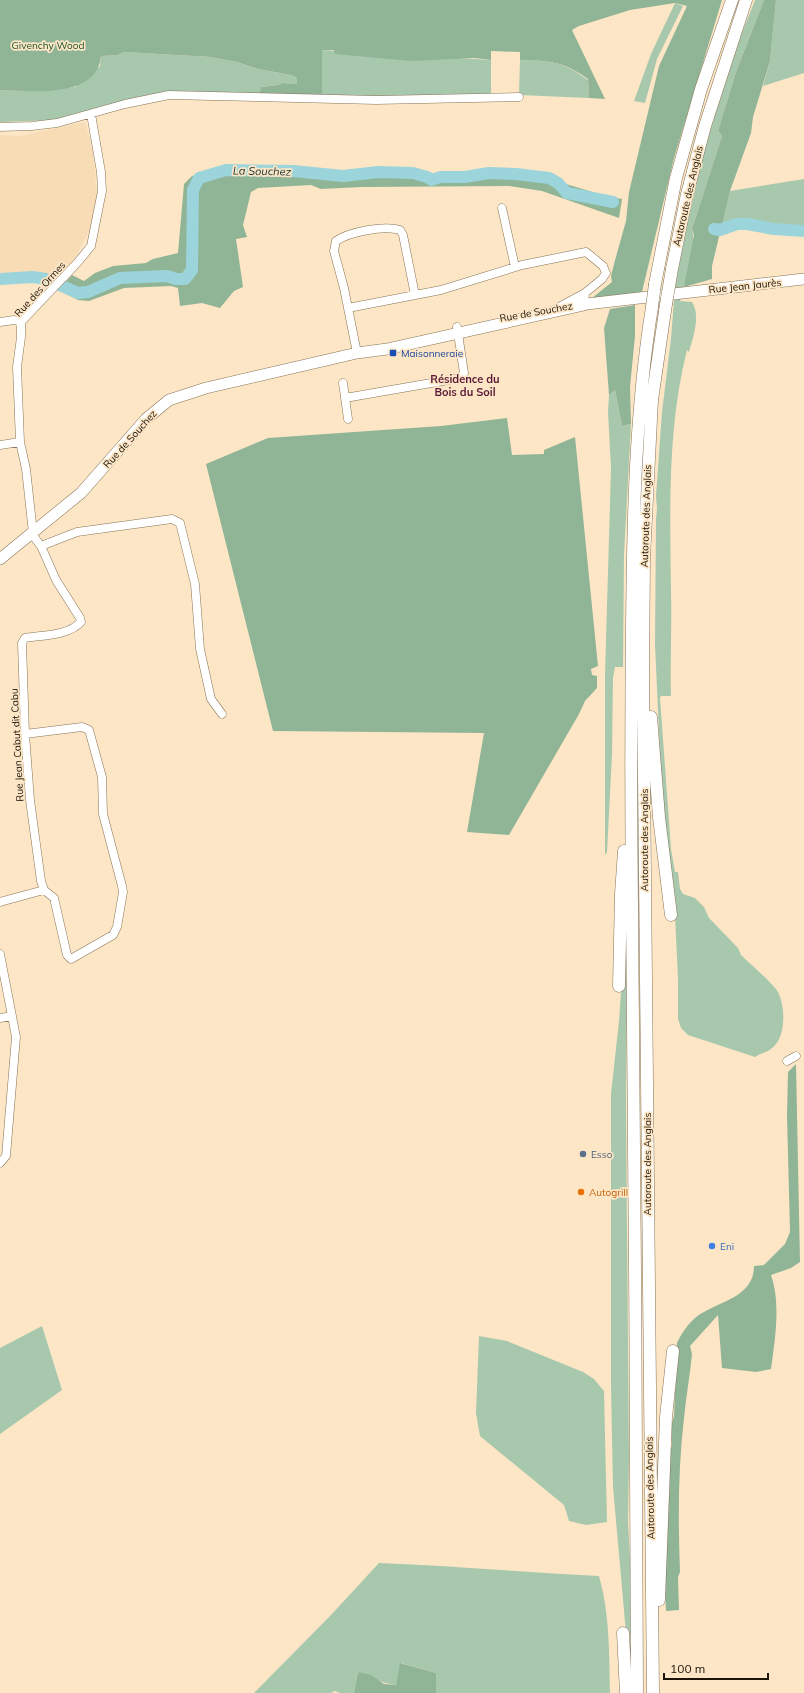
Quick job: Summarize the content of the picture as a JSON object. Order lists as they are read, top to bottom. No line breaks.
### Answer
{"streets":{"highway":["Autoroute des Anglais"],"main road":["Rue Jean Jaurès","Rue de Souchez"],"street":["Rue des Ormes","Rue Jean Cabut dit Cabu"]},"crossings":[["Rue Jean Jaurès","Rue de Souchez"],["Rue des Ormes","Rue de Souchez"]],"districts":["Résidence du Bois du Soil"],"water":["La Souchez"],"parks":["Givenchy Wood"],"places":{"transit":["Maisonneraie"],"other":["Esso","Autogrill","Eni"]},"scale_bar":"100 m"}
